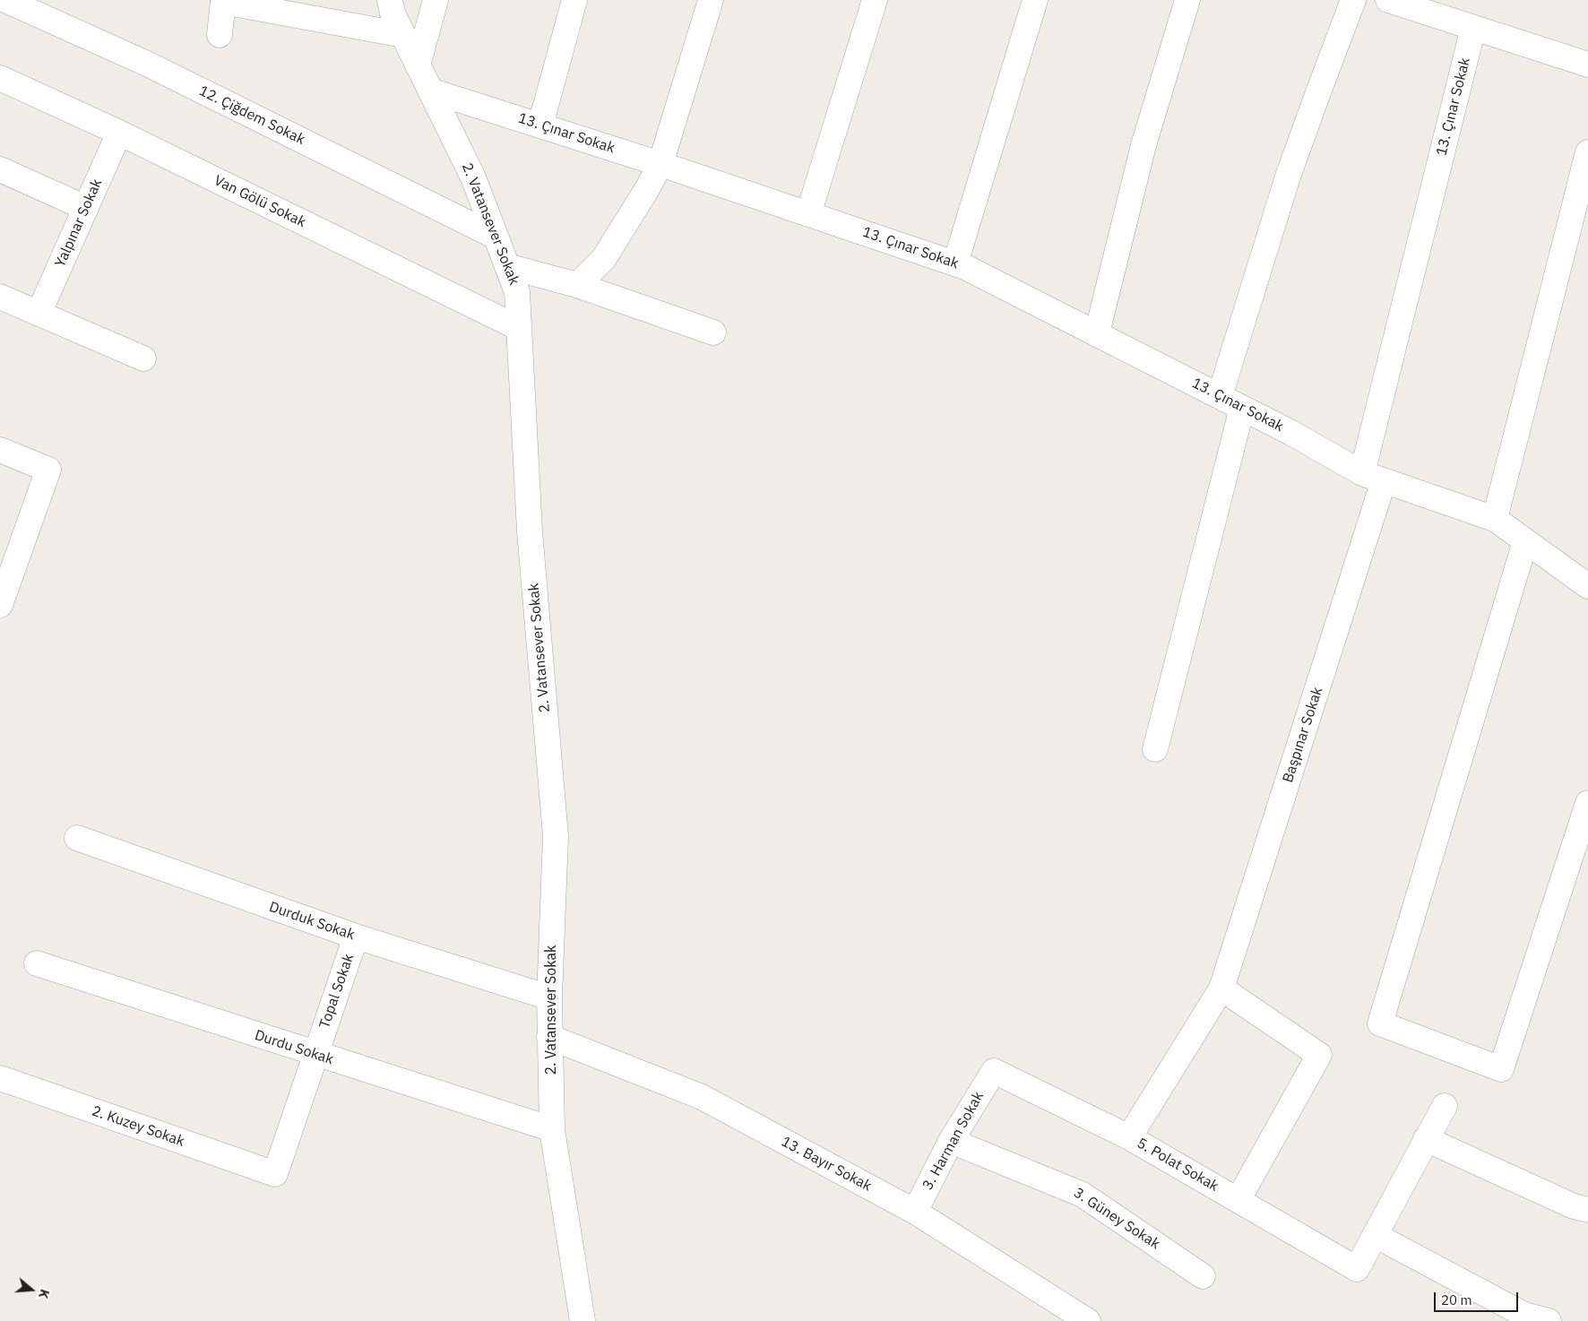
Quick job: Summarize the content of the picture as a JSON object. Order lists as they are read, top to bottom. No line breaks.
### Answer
{"streets":{"street":["13. Çınar Sokak","12. Çiğdem Sokak","Van Gölü Sokak","Yalpınar Sokak","2. Vatansever Sokak","Başpınar Sokak","Durduk Sokak","Topal Sokak","Durdu Sokak","2. Kuzey Sokak","3. Harman Sokak","13. Bayır Sokak","5. Polat Sokak","3. Güney Sokak"]},"crossings":[["13. Çınar Sokak","2. Vatansever Sokak"],["13. Çınar Sokak","Başpınar Sokak"],["12. Çiğdem Sokak","2. Vatansever Sokak"],["Van Gölü Sokak","Yalpınar Sokak"],["Van Gölü Sokak","2. Vatansever Sokak"],["2. Vatansever Sokak","Durduk Sokak"],["2. Vatansever Sokak","Durdu Sokak"],["2. Vatansever Sokak","13. Bayır Sokak"],["Başpınar Sokak","5. Polat Sokak"],["Durduk Sokak","Topal Sokak"],["Topal Sokak","Durdu Sokak"],["Topal Sokak","2. Kuzey Sokak"],["3. Harman Sokak","13. Bayır Sokak"],["3. Harman Sokak","5. Polat Sokak"],["3. Harman Sokak","3. Güney Sokak"]],"scale_bar":"20 m","north":"right"}
